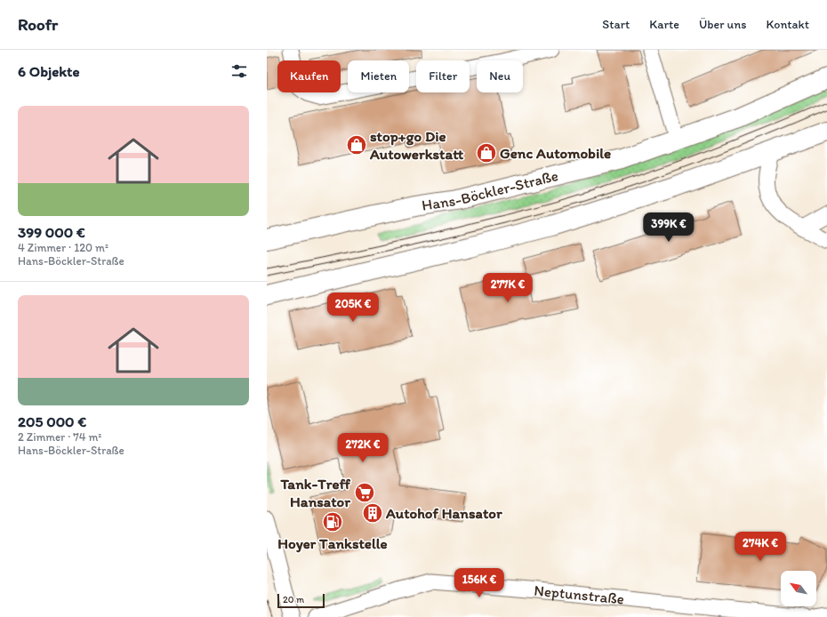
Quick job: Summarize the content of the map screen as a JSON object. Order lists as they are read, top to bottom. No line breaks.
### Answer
{"streets":{"main road":["Hans-Böckler-Straße"],"street":["Neptunstraße"]},"places":{"shop":["stop+go Die Autowerkstatt","Genc Automobile"],"supermarket":["Tank-Treff Hansator"],"building":["Autohof Hansator"],"fuel station":["Hoyer Tankstelle"]},"scale_bar":"20 m","north":"top left","page":{"header":"Roofr","nav":["Start","Karte","Über uns","Kontakt"],"heading":"6 Objekte","chip":["Kaufen","Mieten","Filter","Neu"],"list":[{"name":"399 000 €","note":"4 Zimmer · 120 m² · Hans-Böckler-Straße"},{"name":"205 000 €","note":"2 Zimmer · 74 m² · Hans-Böckler-Straße"}],"price":["399K €","277K €","205K €","272K €","274K €","156K €"],"scale":"20 m"}}
